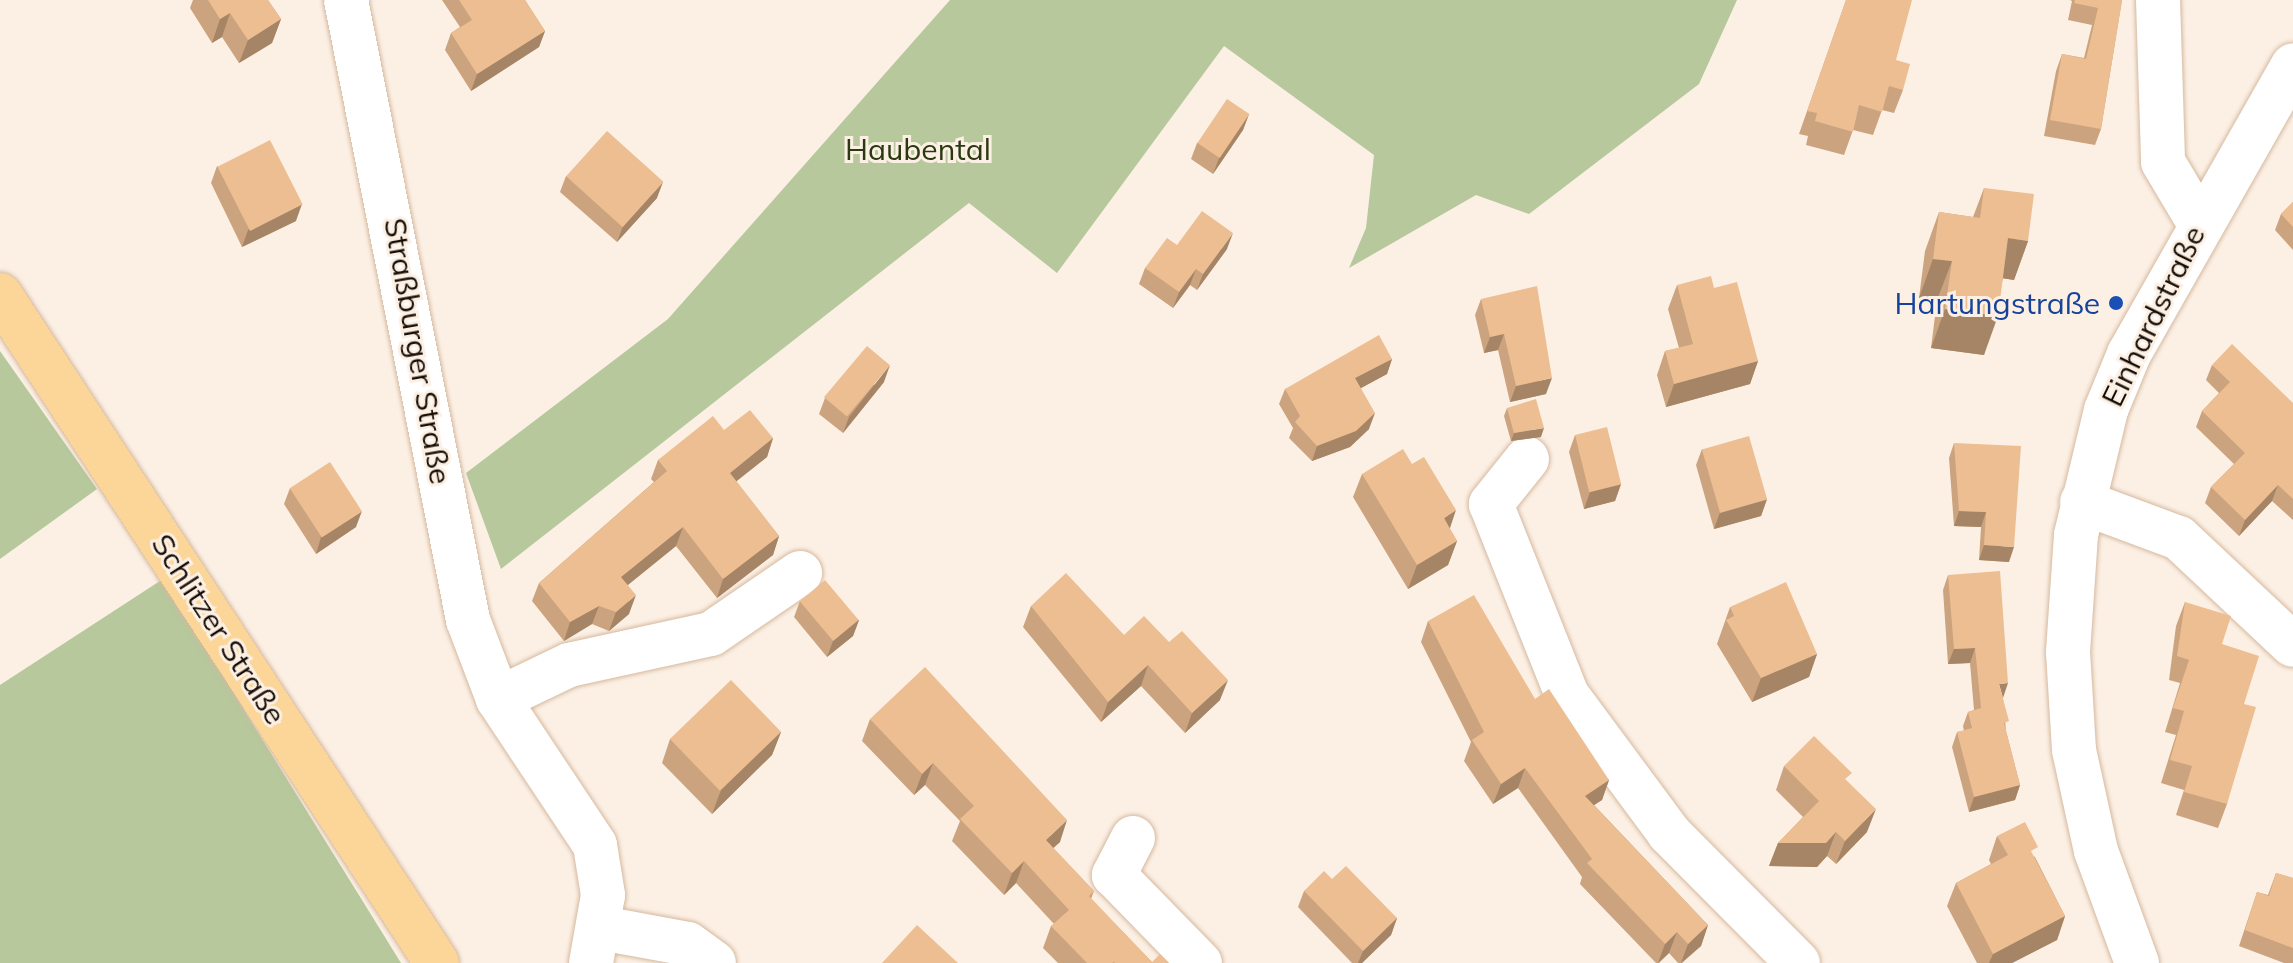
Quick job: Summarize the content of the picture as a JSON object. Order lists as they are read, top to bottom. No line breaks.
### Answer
{"streets":{"main road":["Schlitzer Straße"],"street":["Einhardstraße","Straßburger Straße"]},"parks":["Haubental"],"places":["Hartungstraße"]}
